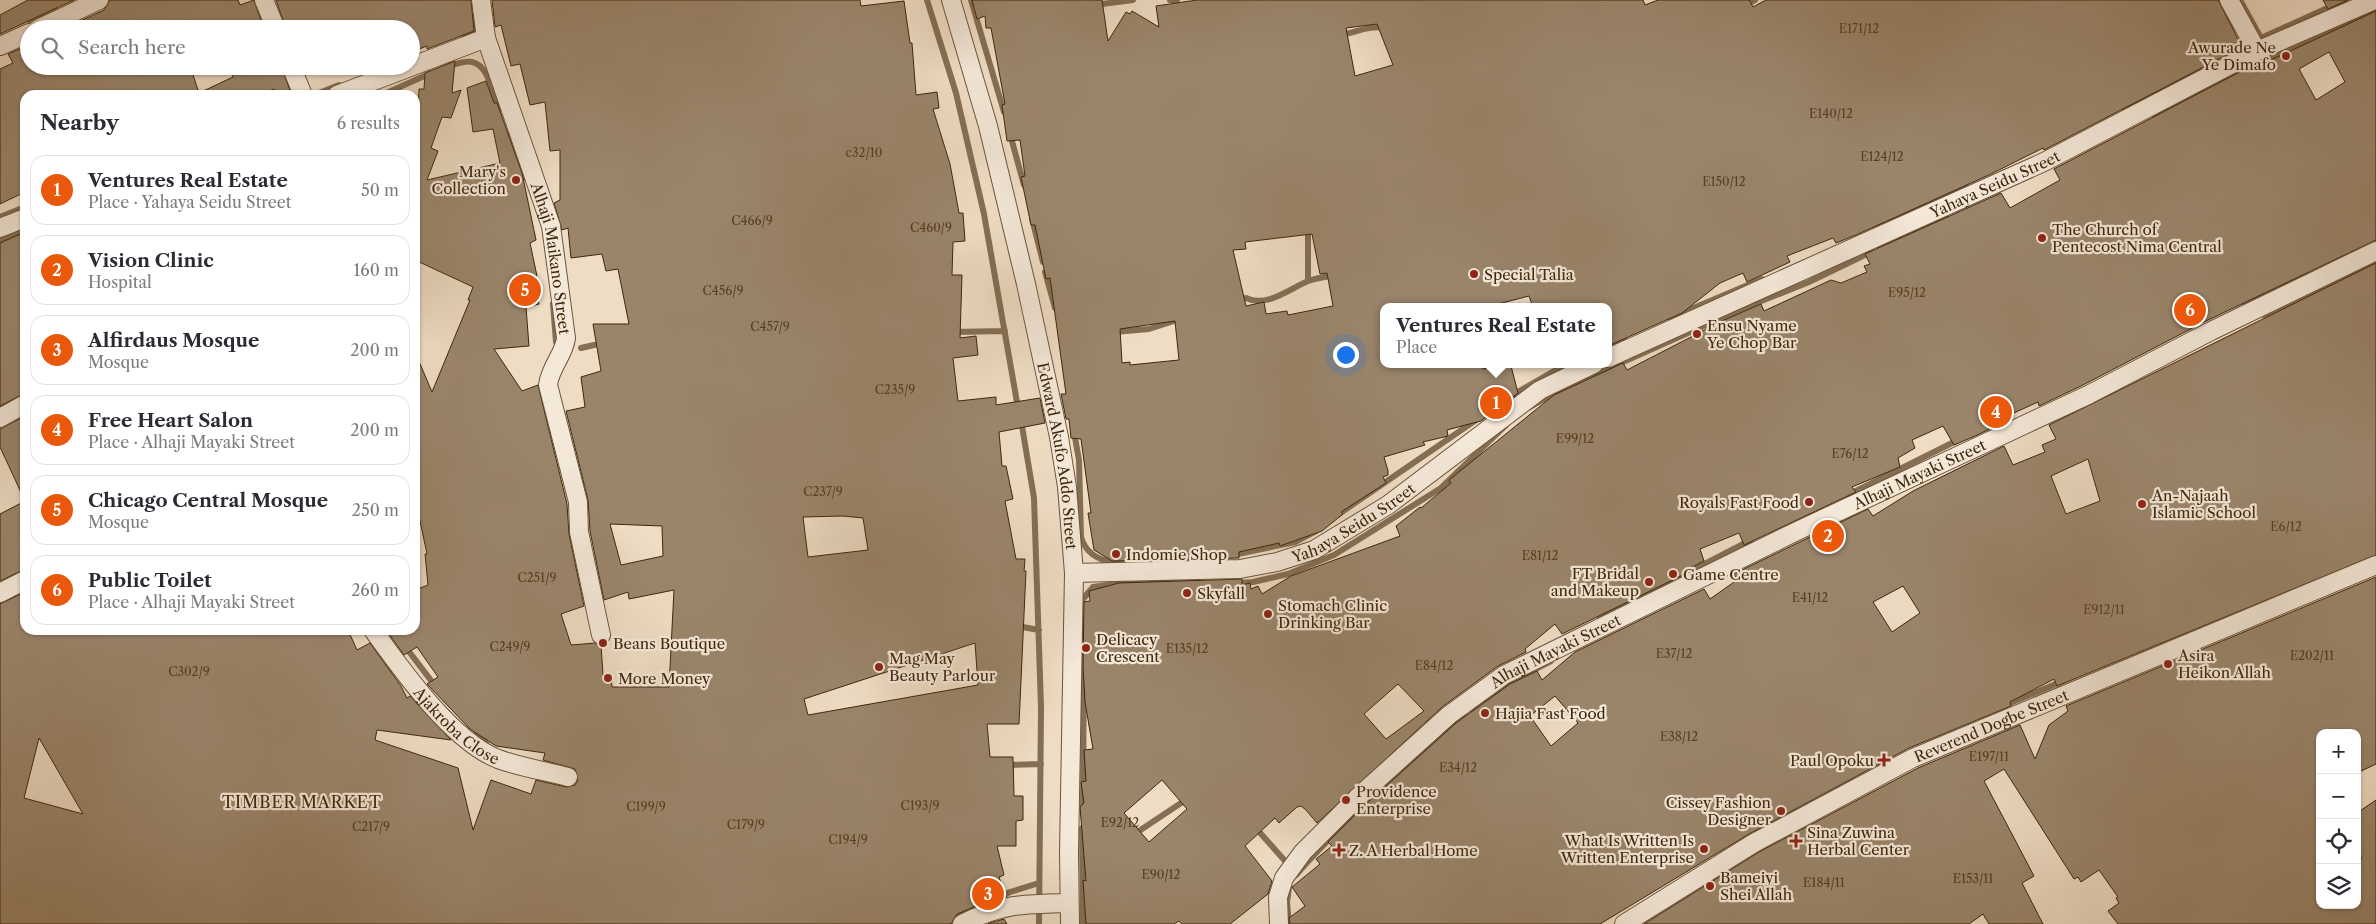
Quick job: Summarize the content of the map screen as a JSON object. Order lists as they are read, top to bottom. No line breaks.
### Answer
{"streets":{"street":["Yahaya Seidu Street","Alhaji Maikano Street","Edward Akufo Addo Street","Alhaji Mayaki Street","Ajakroba Close","Reverend Dogbe Street"]},"crossings":[["Yahaya Seidu Street","Edward Akufo Addo Street"]],"districts":["TIMBER MARKET"],"places":{"other":["Awurade Ne Ye Dimafo","Mary's Collection","The Church of Pentecost Nima Central","Special Talia","Ensu Nyame Ye Chop Bar","Royals Fast Food","An-Najaah Islamic School","Indomie Shop","Game Centre","FT Bridal and Makeup","Skyfall","Stomach Clinic Drinking Bar","Beans Boutique","Delicacy Crescent","Asira Heikon Allah","Mag May Beauty Parlour","More Money","Hajia Fast Food","Providence Enterprise","Cissey Fashion Designer","What Is Written Is Written Enterprise","Bameiyi Shei Allah"],"health":["Paul Opoku","Sina Zuwina Herbal Center","Z. A Herbal Home"]},"house_numbers":["E171/12","E140/12","c32/10","E124/12","E150/12","C466/9","C460/9","C456/9","E95/12","C457/9","C235/9","E99/12","E76/12","C237/9","E6/12","E81/12","C251/9","E41/12","E912/11","C249/9","E135/12","E37/12","E202/11","E84/12","C302/9","E38/12","E197/11","E34/12","C193/9","C199/9","E92/12","C179/9","C217/9","C194/9","E90/12","E153/11","E184/11"],"page":{"search":"Search here","heading":["Nearby","6 results"],"list":[{"mark":"1","name":"Ventures Real Estate","note":"Place · Yahaya Seidu Street","value":"50 m"},{"mark":"2","name":"Vision Clinic","note":"Hospital","value":"160 m"},{"mark":"3","name":"Alfirdaus Mosque","note":"Mosque","value":"200 m"},{"mark":"4","name":"Free Heart Salon","note":"Place · Alhaji Mayaki Street","value":"200 m"},{"mark":"5","name":"Chicago Central Mosque","note":"Mosque","value":"250 m"},{"mark":"6","name":"Public Toilet","note":"Place · Alhaji Mayaki Street","value":"260 m"}],"pins":["5","6","1","4","2","3"],"popup":["Ventures Real Estate","Place"],"map_buttons":["+","−"]}}
